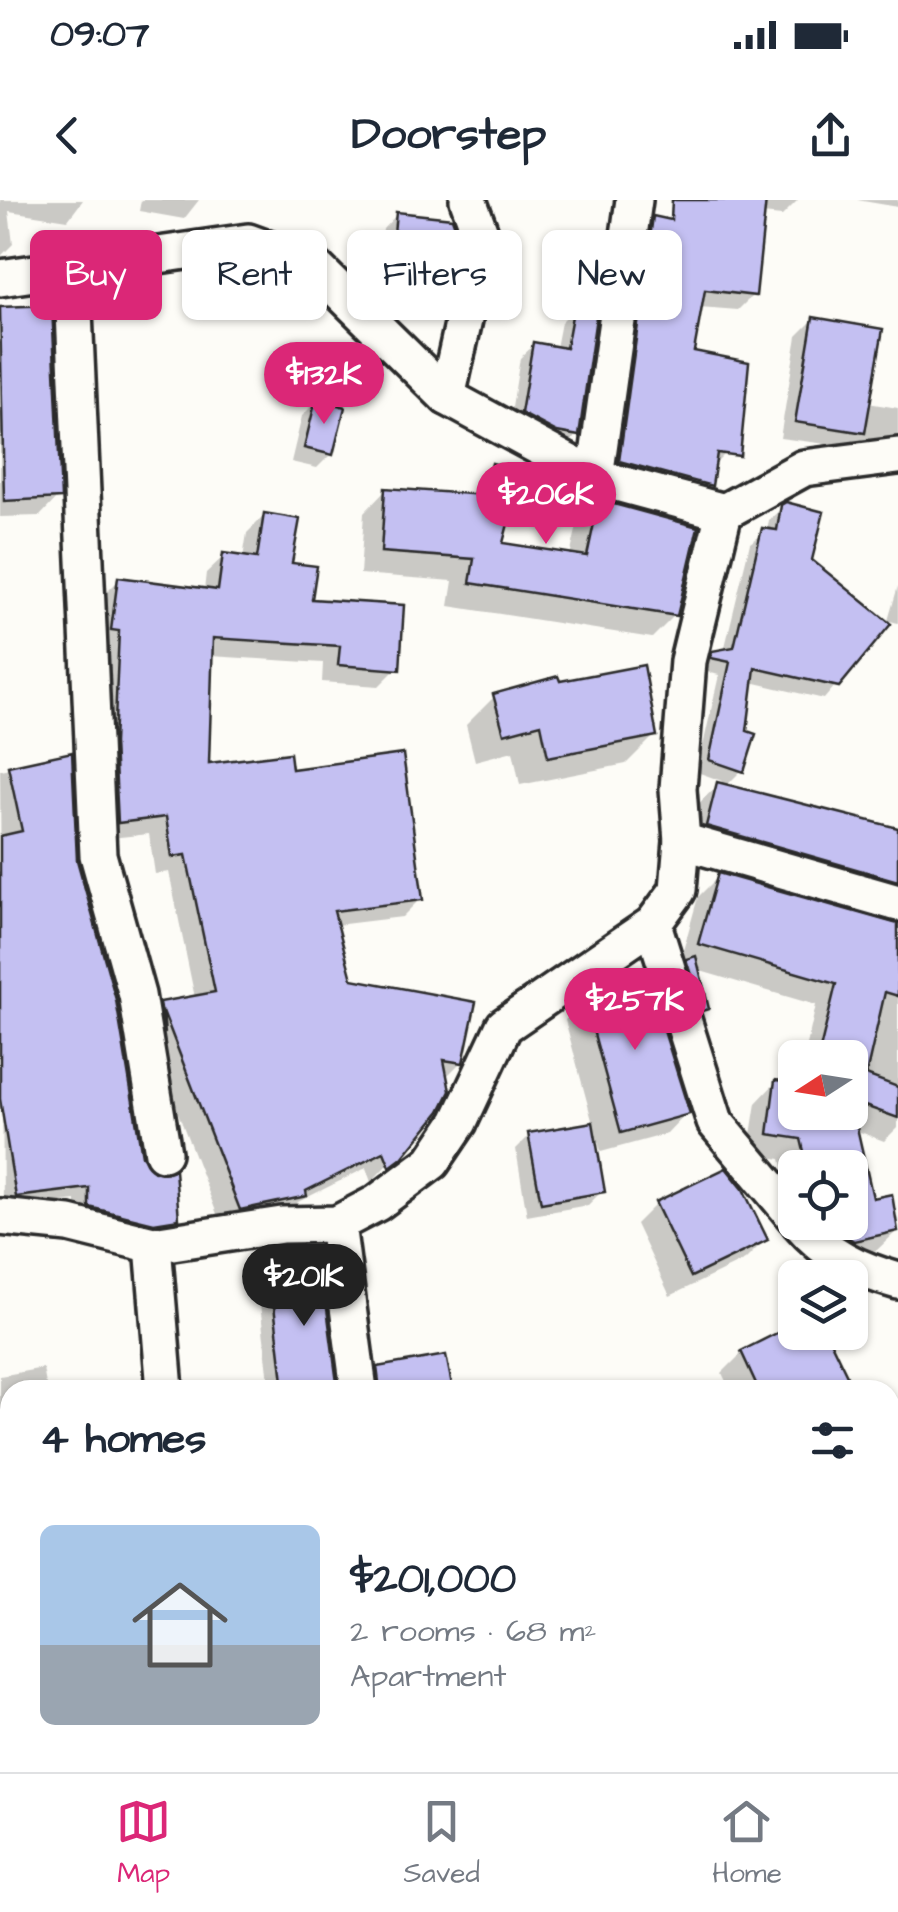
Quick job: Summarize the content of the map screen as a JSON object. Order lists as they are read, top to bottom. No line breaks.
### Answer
{"north":"left","page":{"status":"09:07","header":"Doorstep","chip":["Buy","Rent","Filters","New"],"price":["$132K","$206K","$257K","$201K"],"heading":"4 homes","list":[{"name":"$201,000","note":"2 rooms · 68 m² · Apartment"}],"tabs":["Map","Saved","Home"]}}
